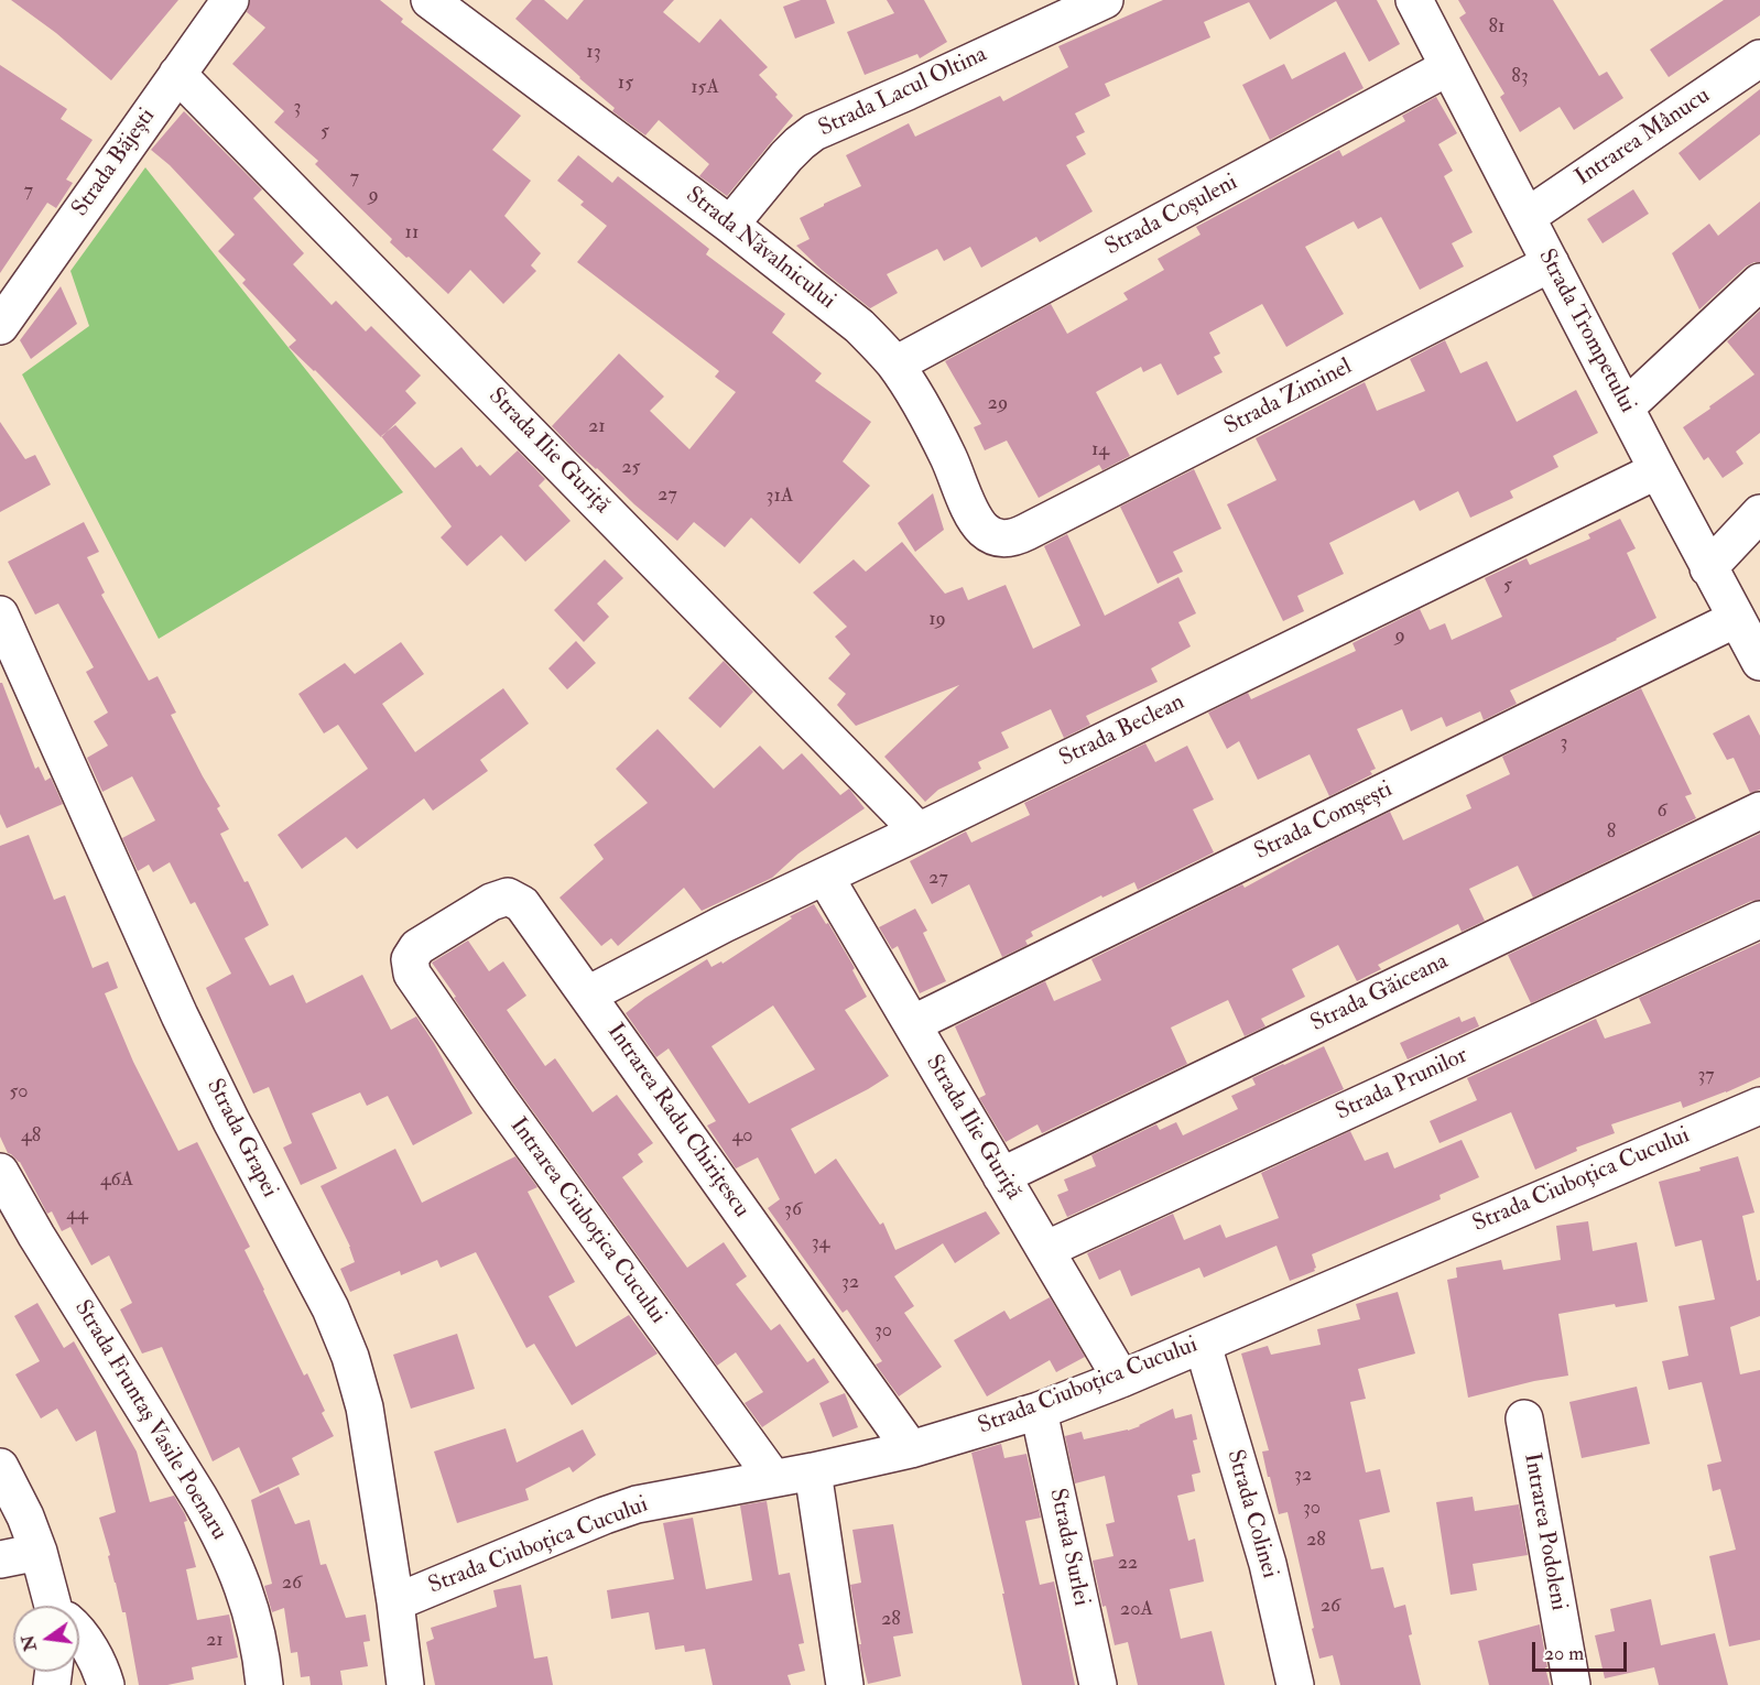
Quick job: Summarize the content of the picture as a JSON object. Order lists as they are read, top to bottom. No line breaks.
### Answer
{"streets":{"street":["Strada Lacul Oltina","Intrarea Mânucu","Strada Băjești","Strada Coșuleni","Strada Năvalnicului","Strada Trompetului","Strada Ziminel","Strada Ilie Guriță","Strada Beclean","Strada Comșești","Strada Găiceana","Strada Prunilor","Intrarea Radu Chirițescu","Strada Grapei","Strada Ciuboțica Cucului","Intrarea Ciuboțica Cucului","Strada Fruntaș Vasile Poenaru","Strada Colinei","Intrarea Podoleni","Strada Surlei"]},"crossings":[["Strada Lacul Oltina","Strada Năvalnicului"],["Intrarea Mânucu","Strada Trompetului"],["Strada Băjești","Strada Ilie Guriță"],["Strada Coșuleni","Strada Năvalnicului"],["Strada Coșuleni","Strada Trompetului"],["Strada Năvalnicului","Strada Ziminel"],["Strada Trompetului","Strada Ziminel"],["Strada Trompetului","Strada Beclean"],["Strada Trompetului","Strada Comșești"],["Strada Ilie Guriță","Strada Beclean"],["Strada Ilie Guriță","Strada Comșești"],["Strada Ilie Guriță","Strada Găiceana"],["Strada Ilie Guriță","Strada Prunilor"],["Strada Ilie Guriță","Strada Ciuboțica Cucului"],["Strada Beclean","Intrarea Radu Chirițescu"],["Intrarea Radu Chirițescu","Strada Ciuboțica Cucului"],["Intrarea Radu Chirițescu","Intrarea Ciuboțica Cucului"],["Strada Grapei","Strada Ciuboțica Cucului"],["Strada Ciuboțica Cucului","Intrarea Ciuboțica Cucului"],["Strada Ciuboțica Cucului","Strada Colinei"],["Strada Ciuboțica Cucului","Strada Surlei"]],"house_numbers":["81","13","83","15","15A","3","5","7","7","9","11","29","21","14","25","27","31A","5","19","9","3","6","8","27","37","50","48","40","46A","36","44","34","32","30","32","30","28","22","26","26","20A","28","21"],"scale_bar":"20 m","north":"left"}
